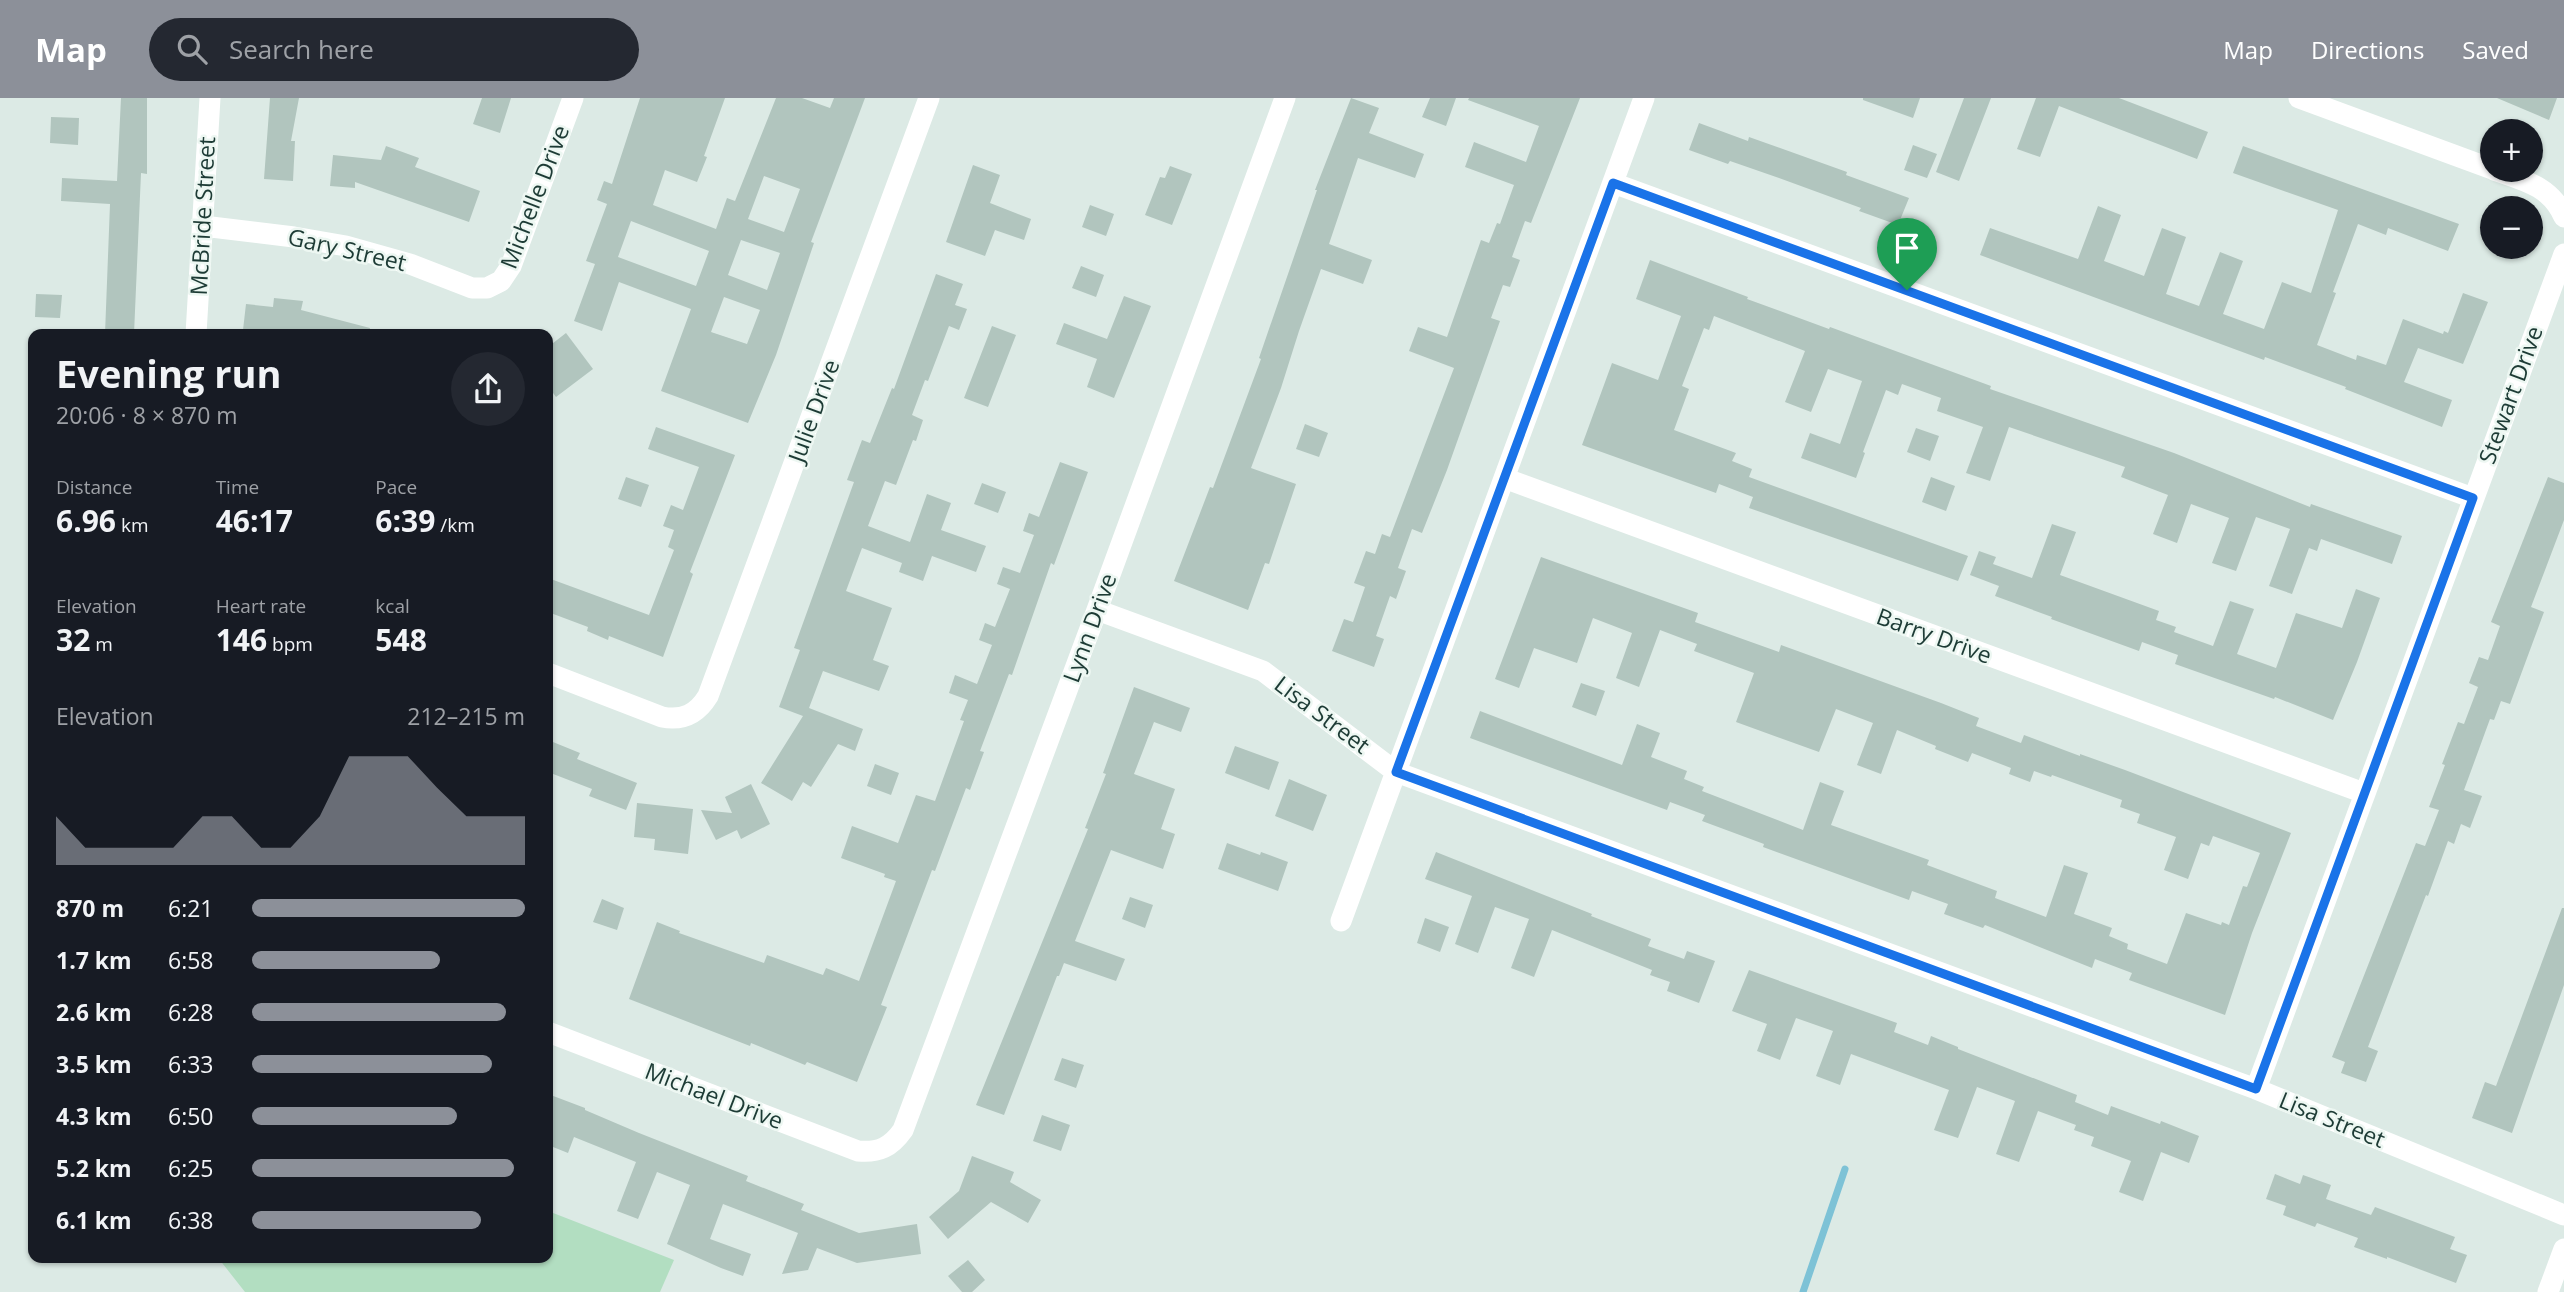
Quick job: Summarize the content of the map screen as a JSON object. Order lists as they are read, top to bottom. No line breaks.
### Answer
{"streets":{"street":["Michelle Drive","McBride Street","Gary Street","Stewart Drive","Julie Drive","Lynn Drive","Barry Drive","Lisa Street","Michael Drive"]},"crossings":[["Michelle Drive","Gary Street"],["McBride Street","Gary Street"],["Stewart Drive","Barry Drive"],["Stewart Drive","Lisa Street"],["Lynn Drive","Lisa Street"],["Lynn Drive","Michael Drive"]],"page":{"header":"Map","search":"Search here","nav":["Map","Directions","Saved"],"map_buttons":["+","−"],"heading":["Evening run","20:06 · 8 × 870 m"],"stats":[["Distance","6.96 km"],["Time","46:17"],["Pace","6:39 /km"],["Elevation","32 m"],["Heart rate","146 bpm"],["kcal","548"]],"chart":["Elevation","212–215 m"],"list":[{"name":"870 m","note":"6:21"},{"name":"1.7 km","note":"6:58"},{"name":"2.6 km","note":"6:28"},{"name":"3.5 km","note":"6:33"},{"name":"4.3 km","note":"6:50"},{"name":"5.2 km","note":"6:25"},{"name":"6.1 km","note":"6:38"}]}}
